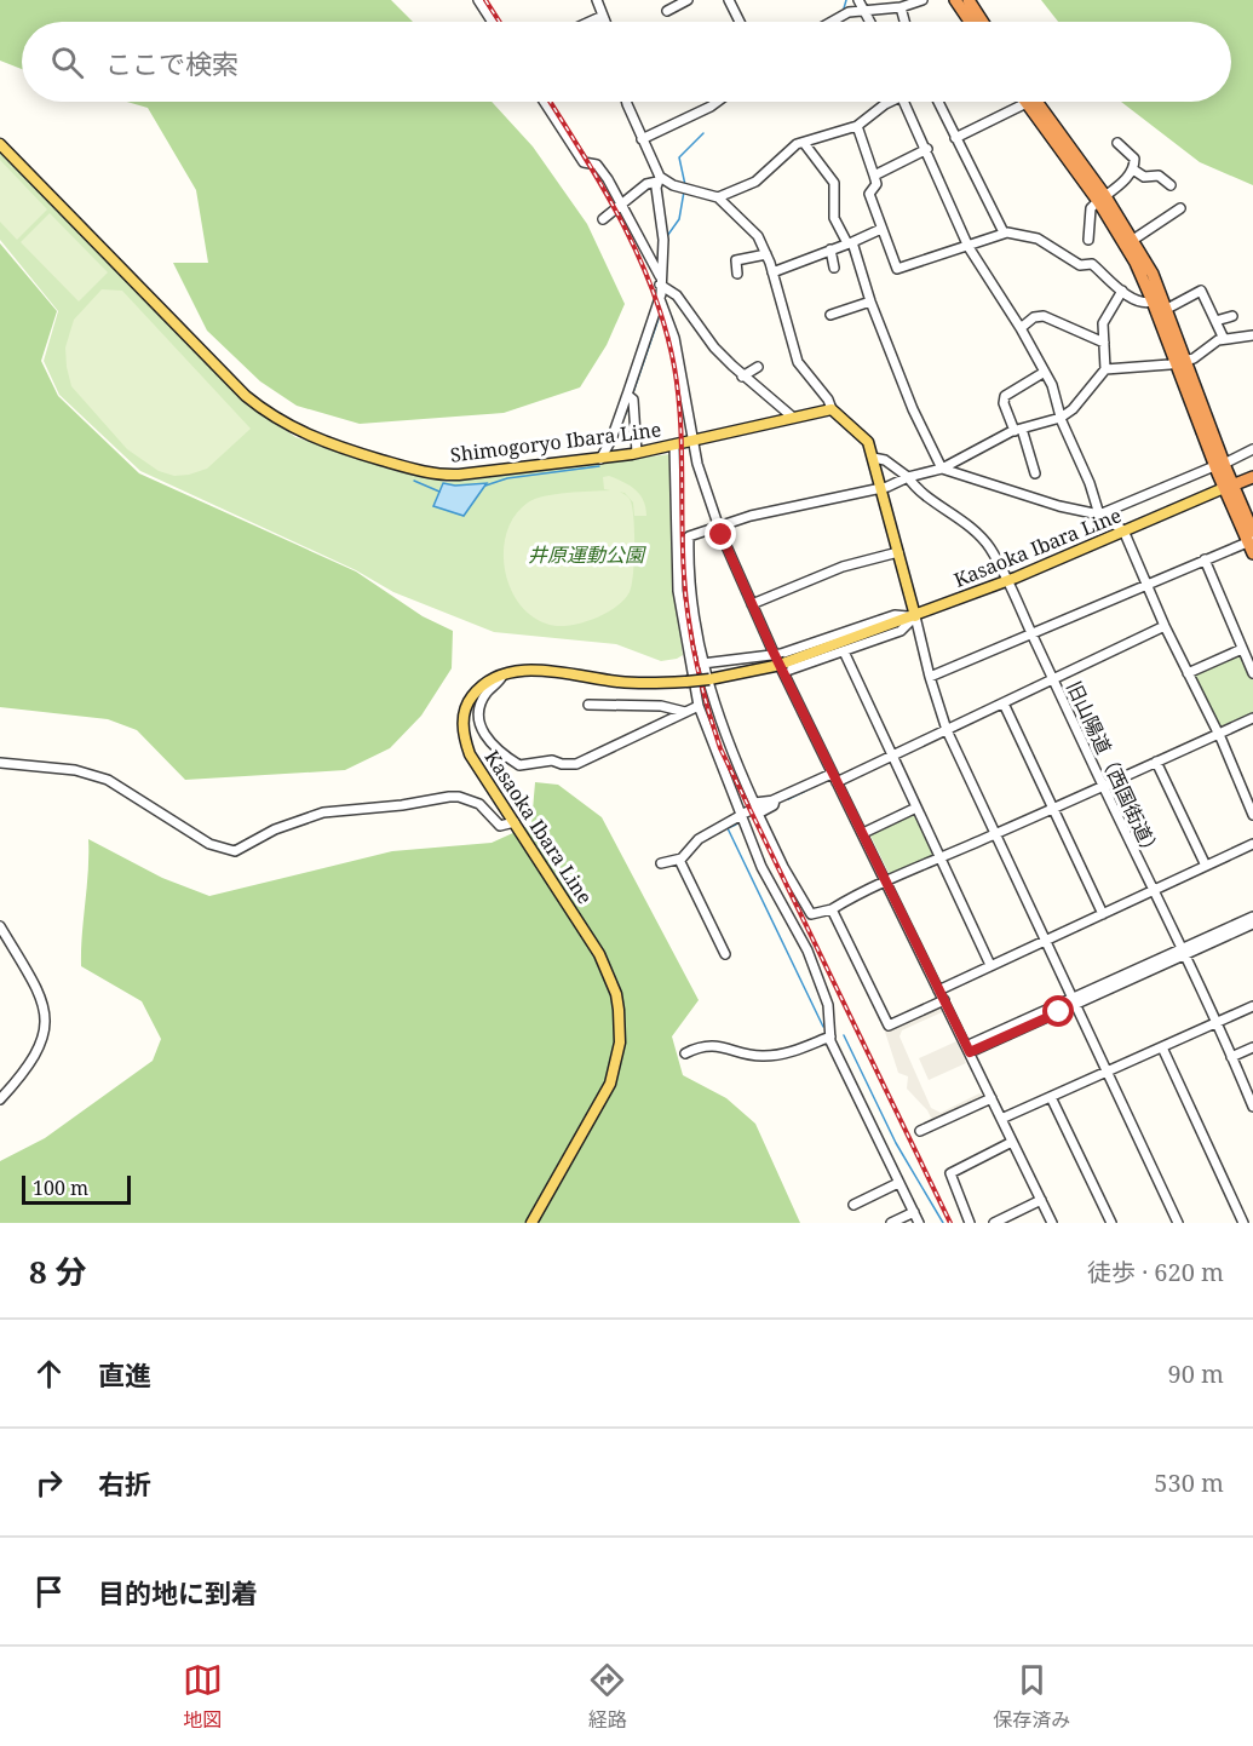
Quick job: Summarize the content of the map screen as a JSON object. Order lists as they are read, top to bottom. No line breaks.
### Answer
{"streets":{"main road":["Shimogoryo Ibara Line","Kasaoka Ibara Line"],"street":["旧山陽道（西国街道）"]},"crossings":[["Kasaoka Ibara Line","旧山陽道（西国街道）"]],"parks":["井原運動公園"],"scale_bar":"100 m","page":{"search":"ここで検索","scale":"100 m","heading":["8 分","徒歩 · 620 m"],"list":[["直進","90 m"],["右折","530 m"],"目的地に到着"],"nav":["地図","経路","保存済み"]}}
